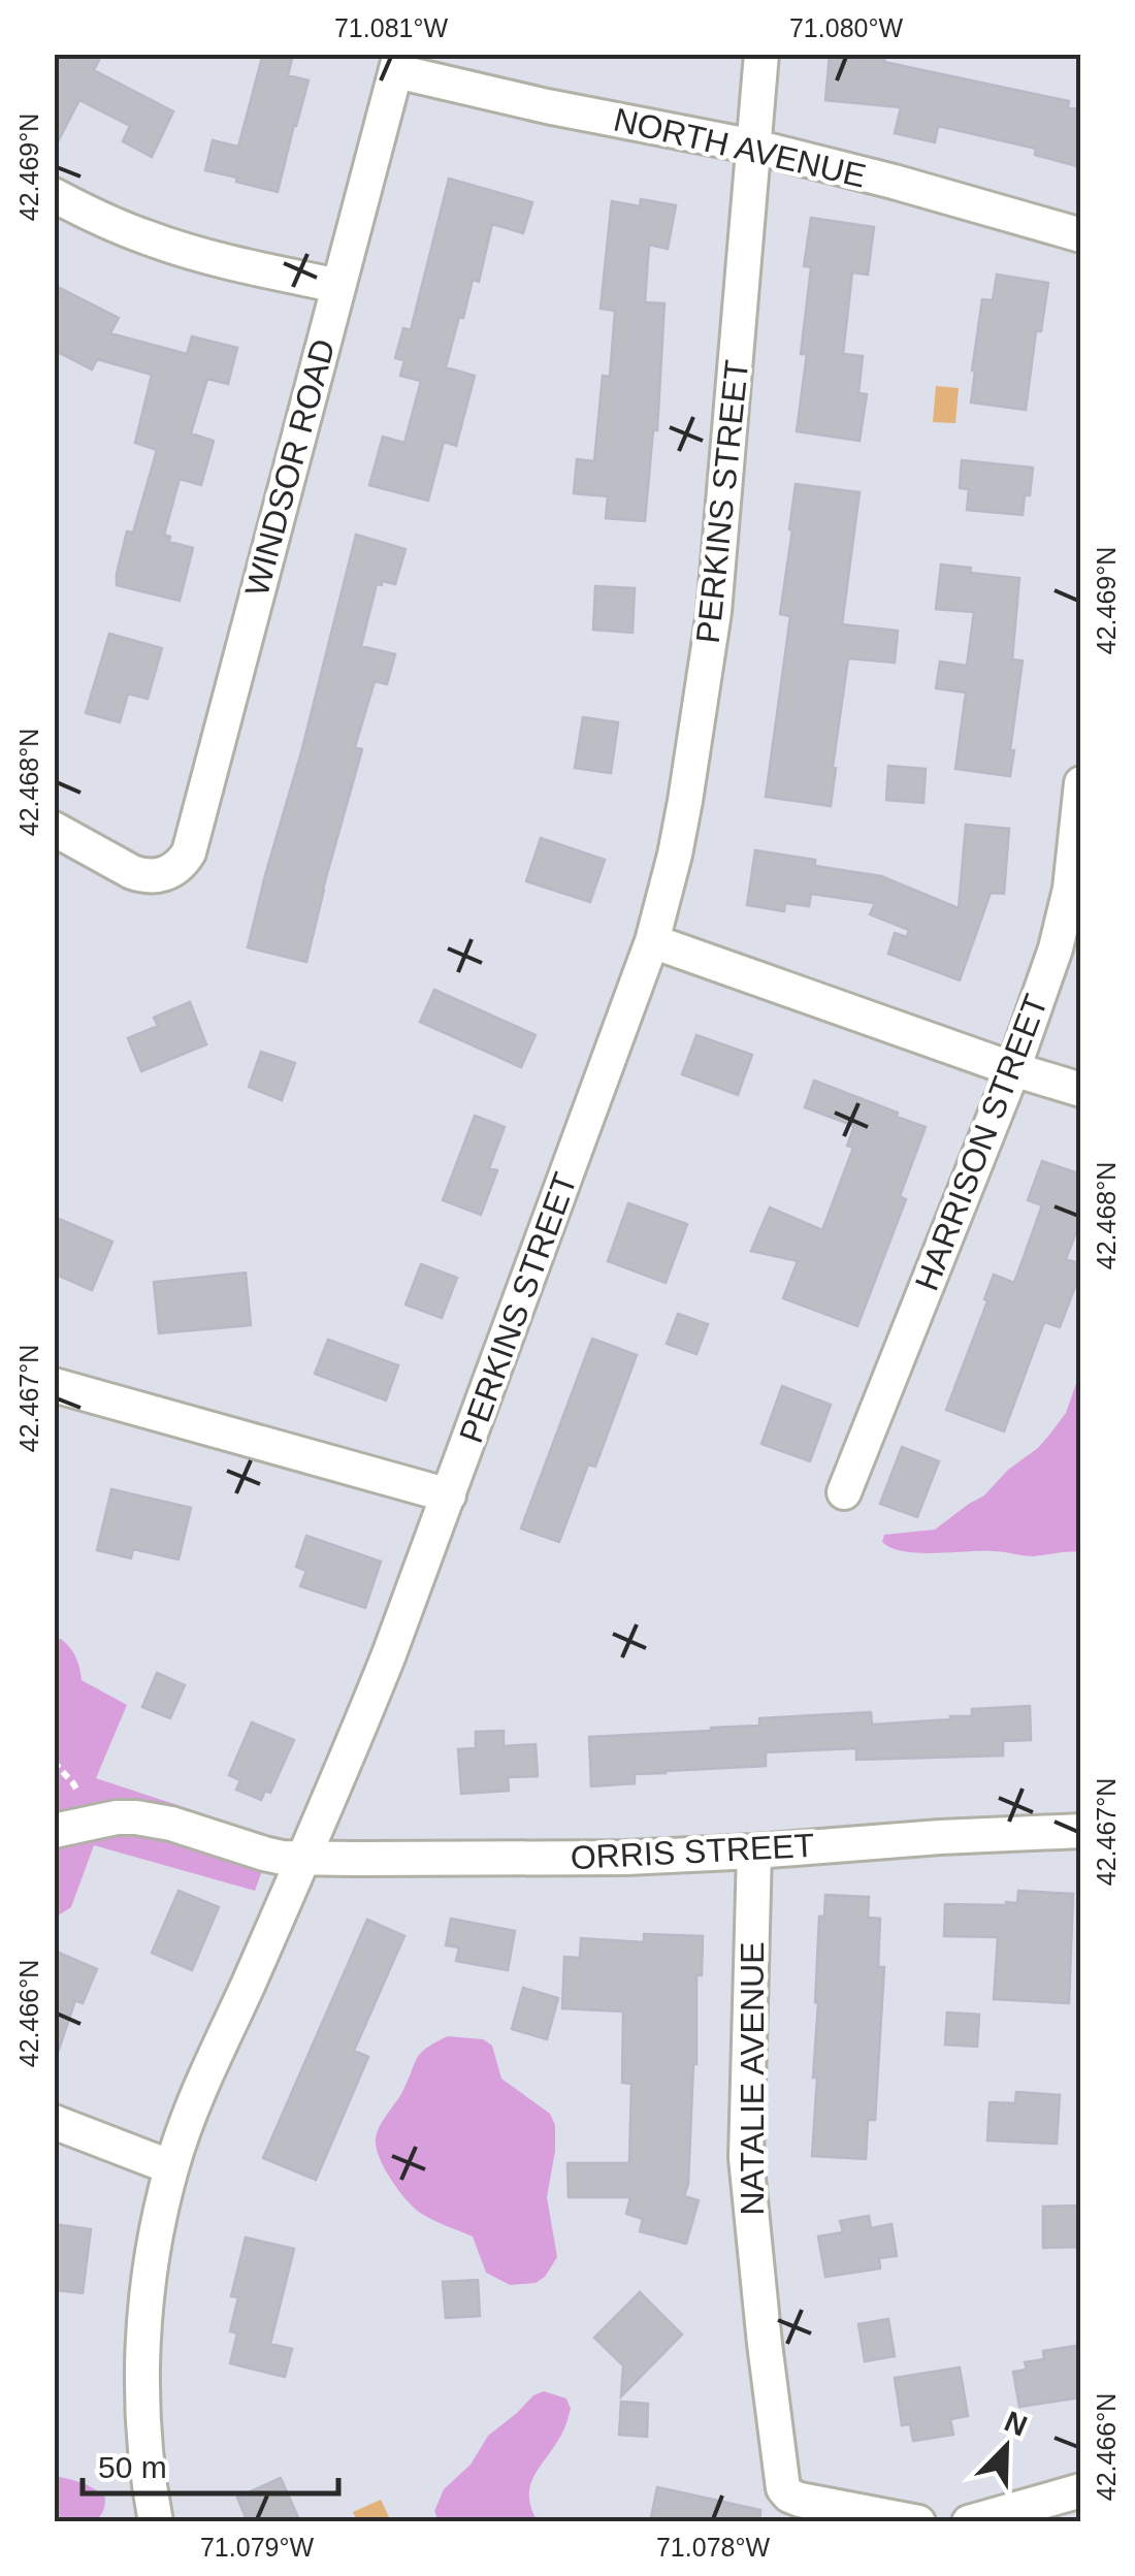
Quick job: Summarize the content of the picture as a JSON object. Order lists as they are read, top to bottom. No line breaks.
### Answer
{"streets":{"street":["NORTH AVENUE","WINDSOR ROAD","PERKINS STREET","HARRISON STREET","ORRIS STREET","NATALIE AVENUE"]},"crossings":[["NORTH AVENUE","WINDSOR ROAD"],["NORTH AVENUE","PERKINS STREET"],["PERKINS STREET","ORRIS STREET"],["ORRIS STREET","NATALIE AVENUE"]],"scale_bar":"50 m","north":"top right","coordinates":["71.081°W","71.080°W","42.469°N","42.468°N","42.467°N","42.466°N","71.079°W","71.078°W"]}
